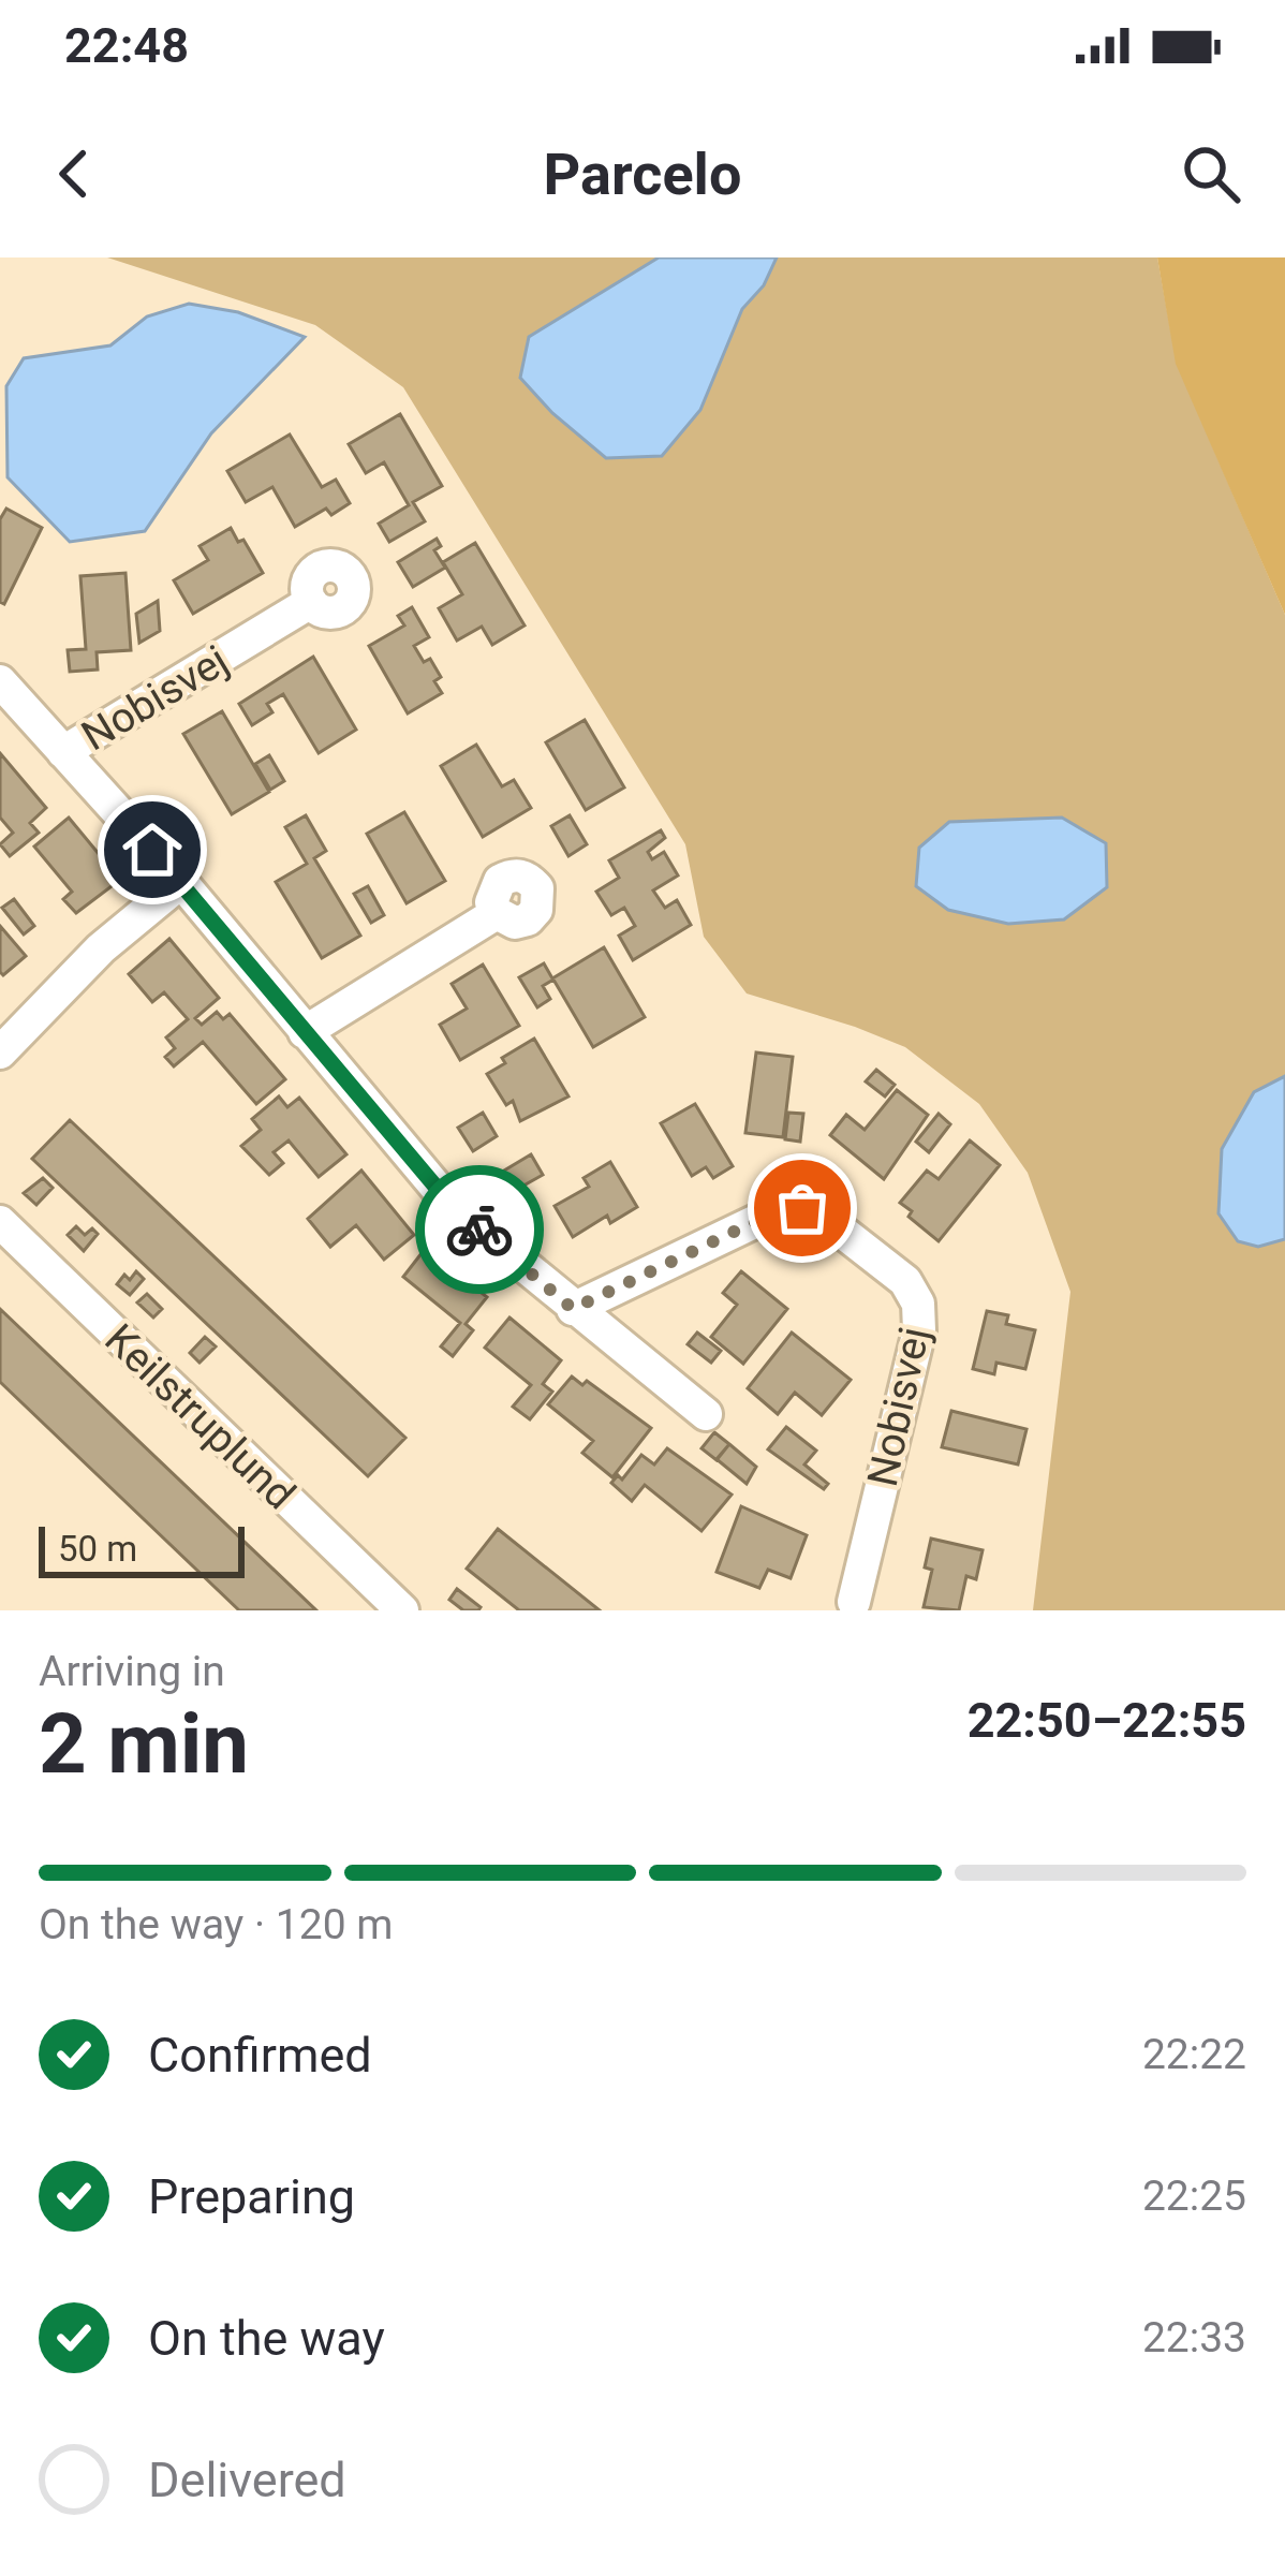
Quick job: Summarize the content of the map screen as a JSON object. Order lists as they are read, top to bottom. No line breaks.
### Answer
{"streets":{"street":["Nobisvej","Keilstruplund"]},"scale_bar":"50 m","page":{"status":"22:48","header":"Parcelo","scale":"50 m","heading":["2 min","Arriving in","22:50–22:55"],"bar":"On the way · 120 m","list":[["Confirmed","22:22"],["Preparing","22:25"],["On the way","22:33"],"Delivered"]}}
